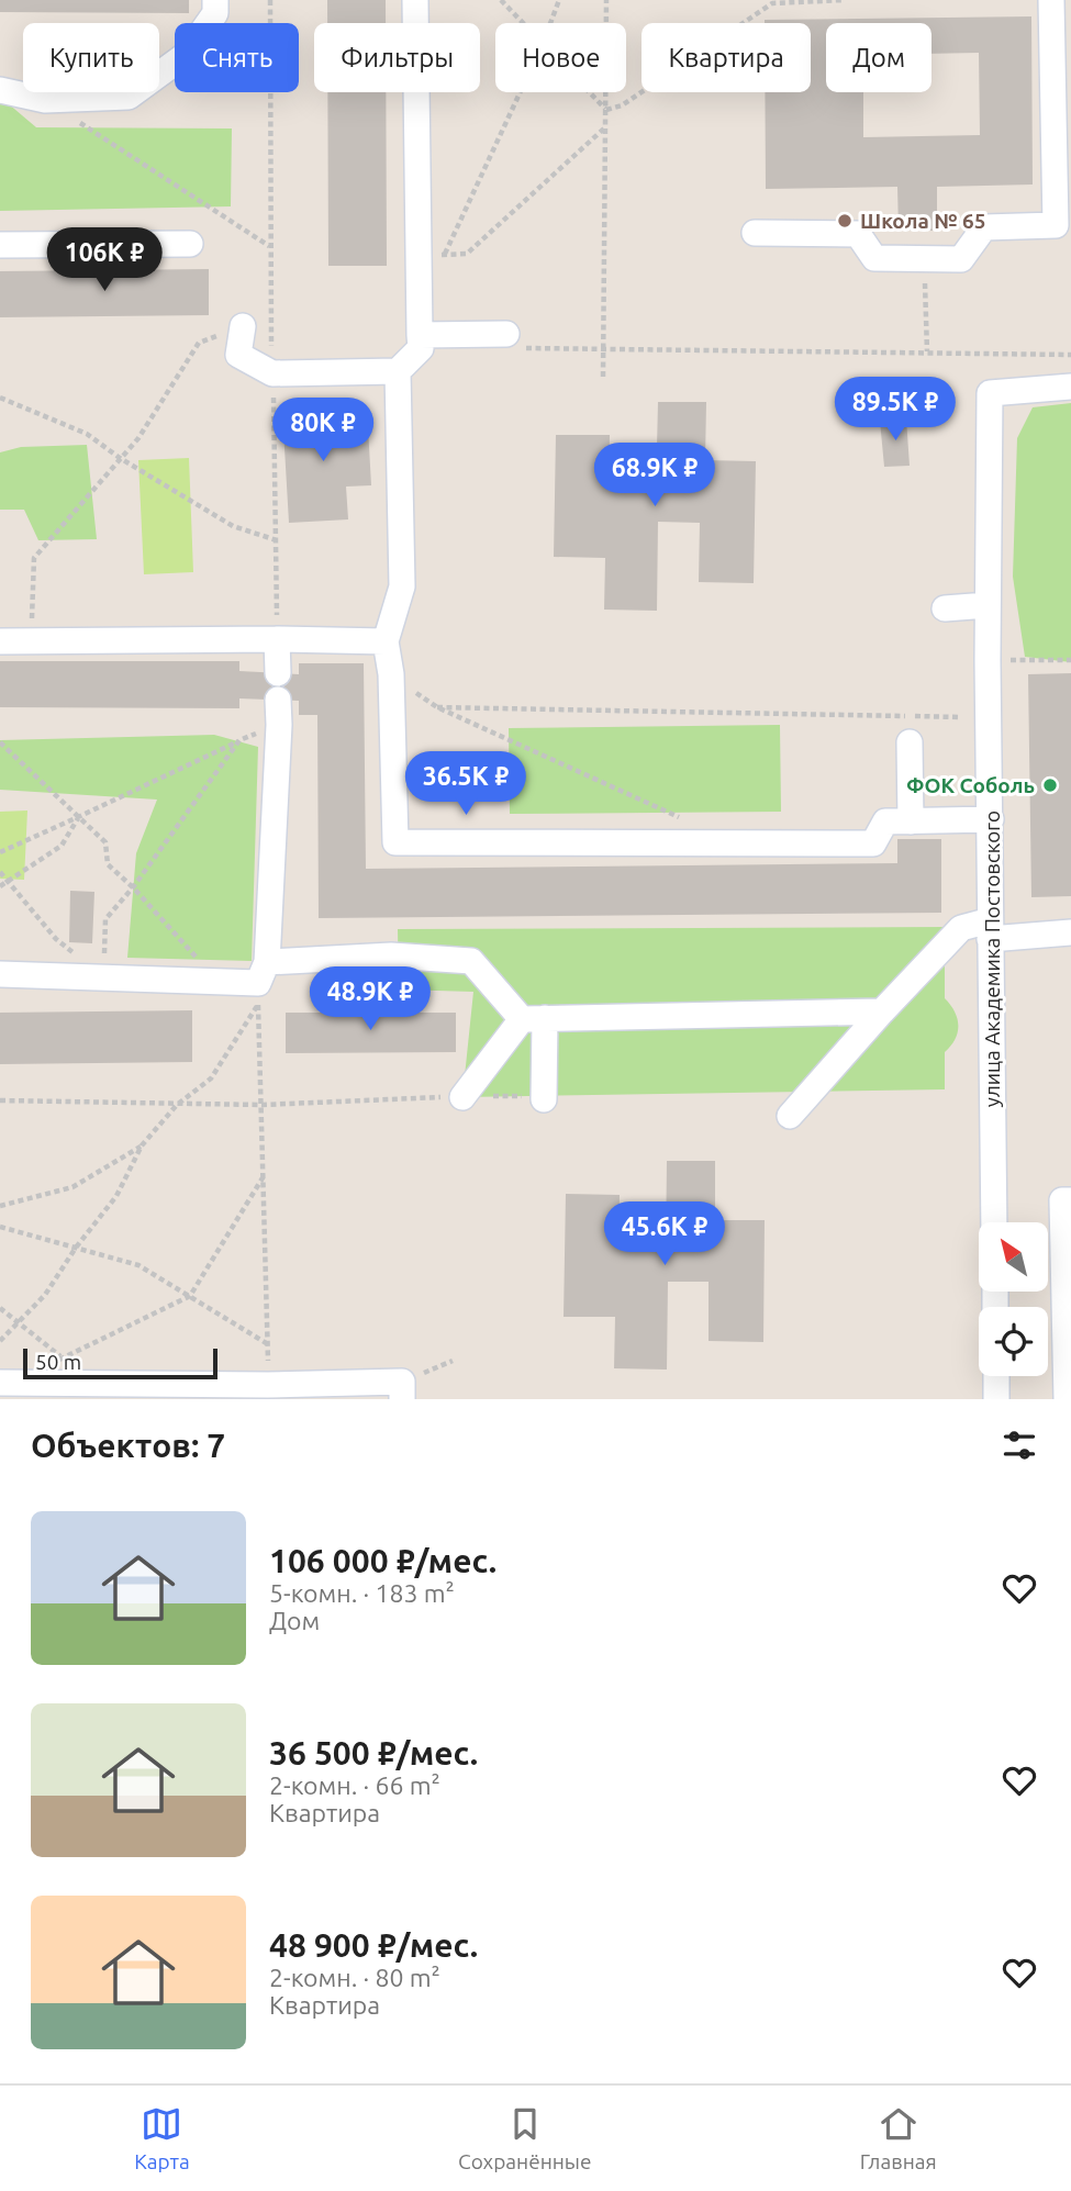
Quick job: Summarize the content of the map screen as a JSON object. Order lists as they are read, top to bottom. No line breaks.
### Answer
{"streets":{"street":["улица Академика Постовского"]},"places":["Школа № 65","ФОК Соболь"],"scale_bar":"50 m","north":"top left","page":{"chip":["Купить","Снять","Фильтры","Новое","Квартира","Дом"],"price":["106K ₽","89.5K ₽","80K ₽","68.9K ₽","36.5K ₽","48.9K ₽","45.6K ₽"],"scale":"50 m","heading":"Объектов: 7","list":[{"name":"106 000 ₽/мес.","note":"5-комн. · 183 m² · Дом"},{"name":"36 500 ₽/мес.","note":"2-комн. · 66 m² · Квартира"},{"name":"48 900 ₽/мес.","note":"2-комн. · 80 m² · Квартира"}],"tabs":["Карта","Сохранённые","Главная"]}}
